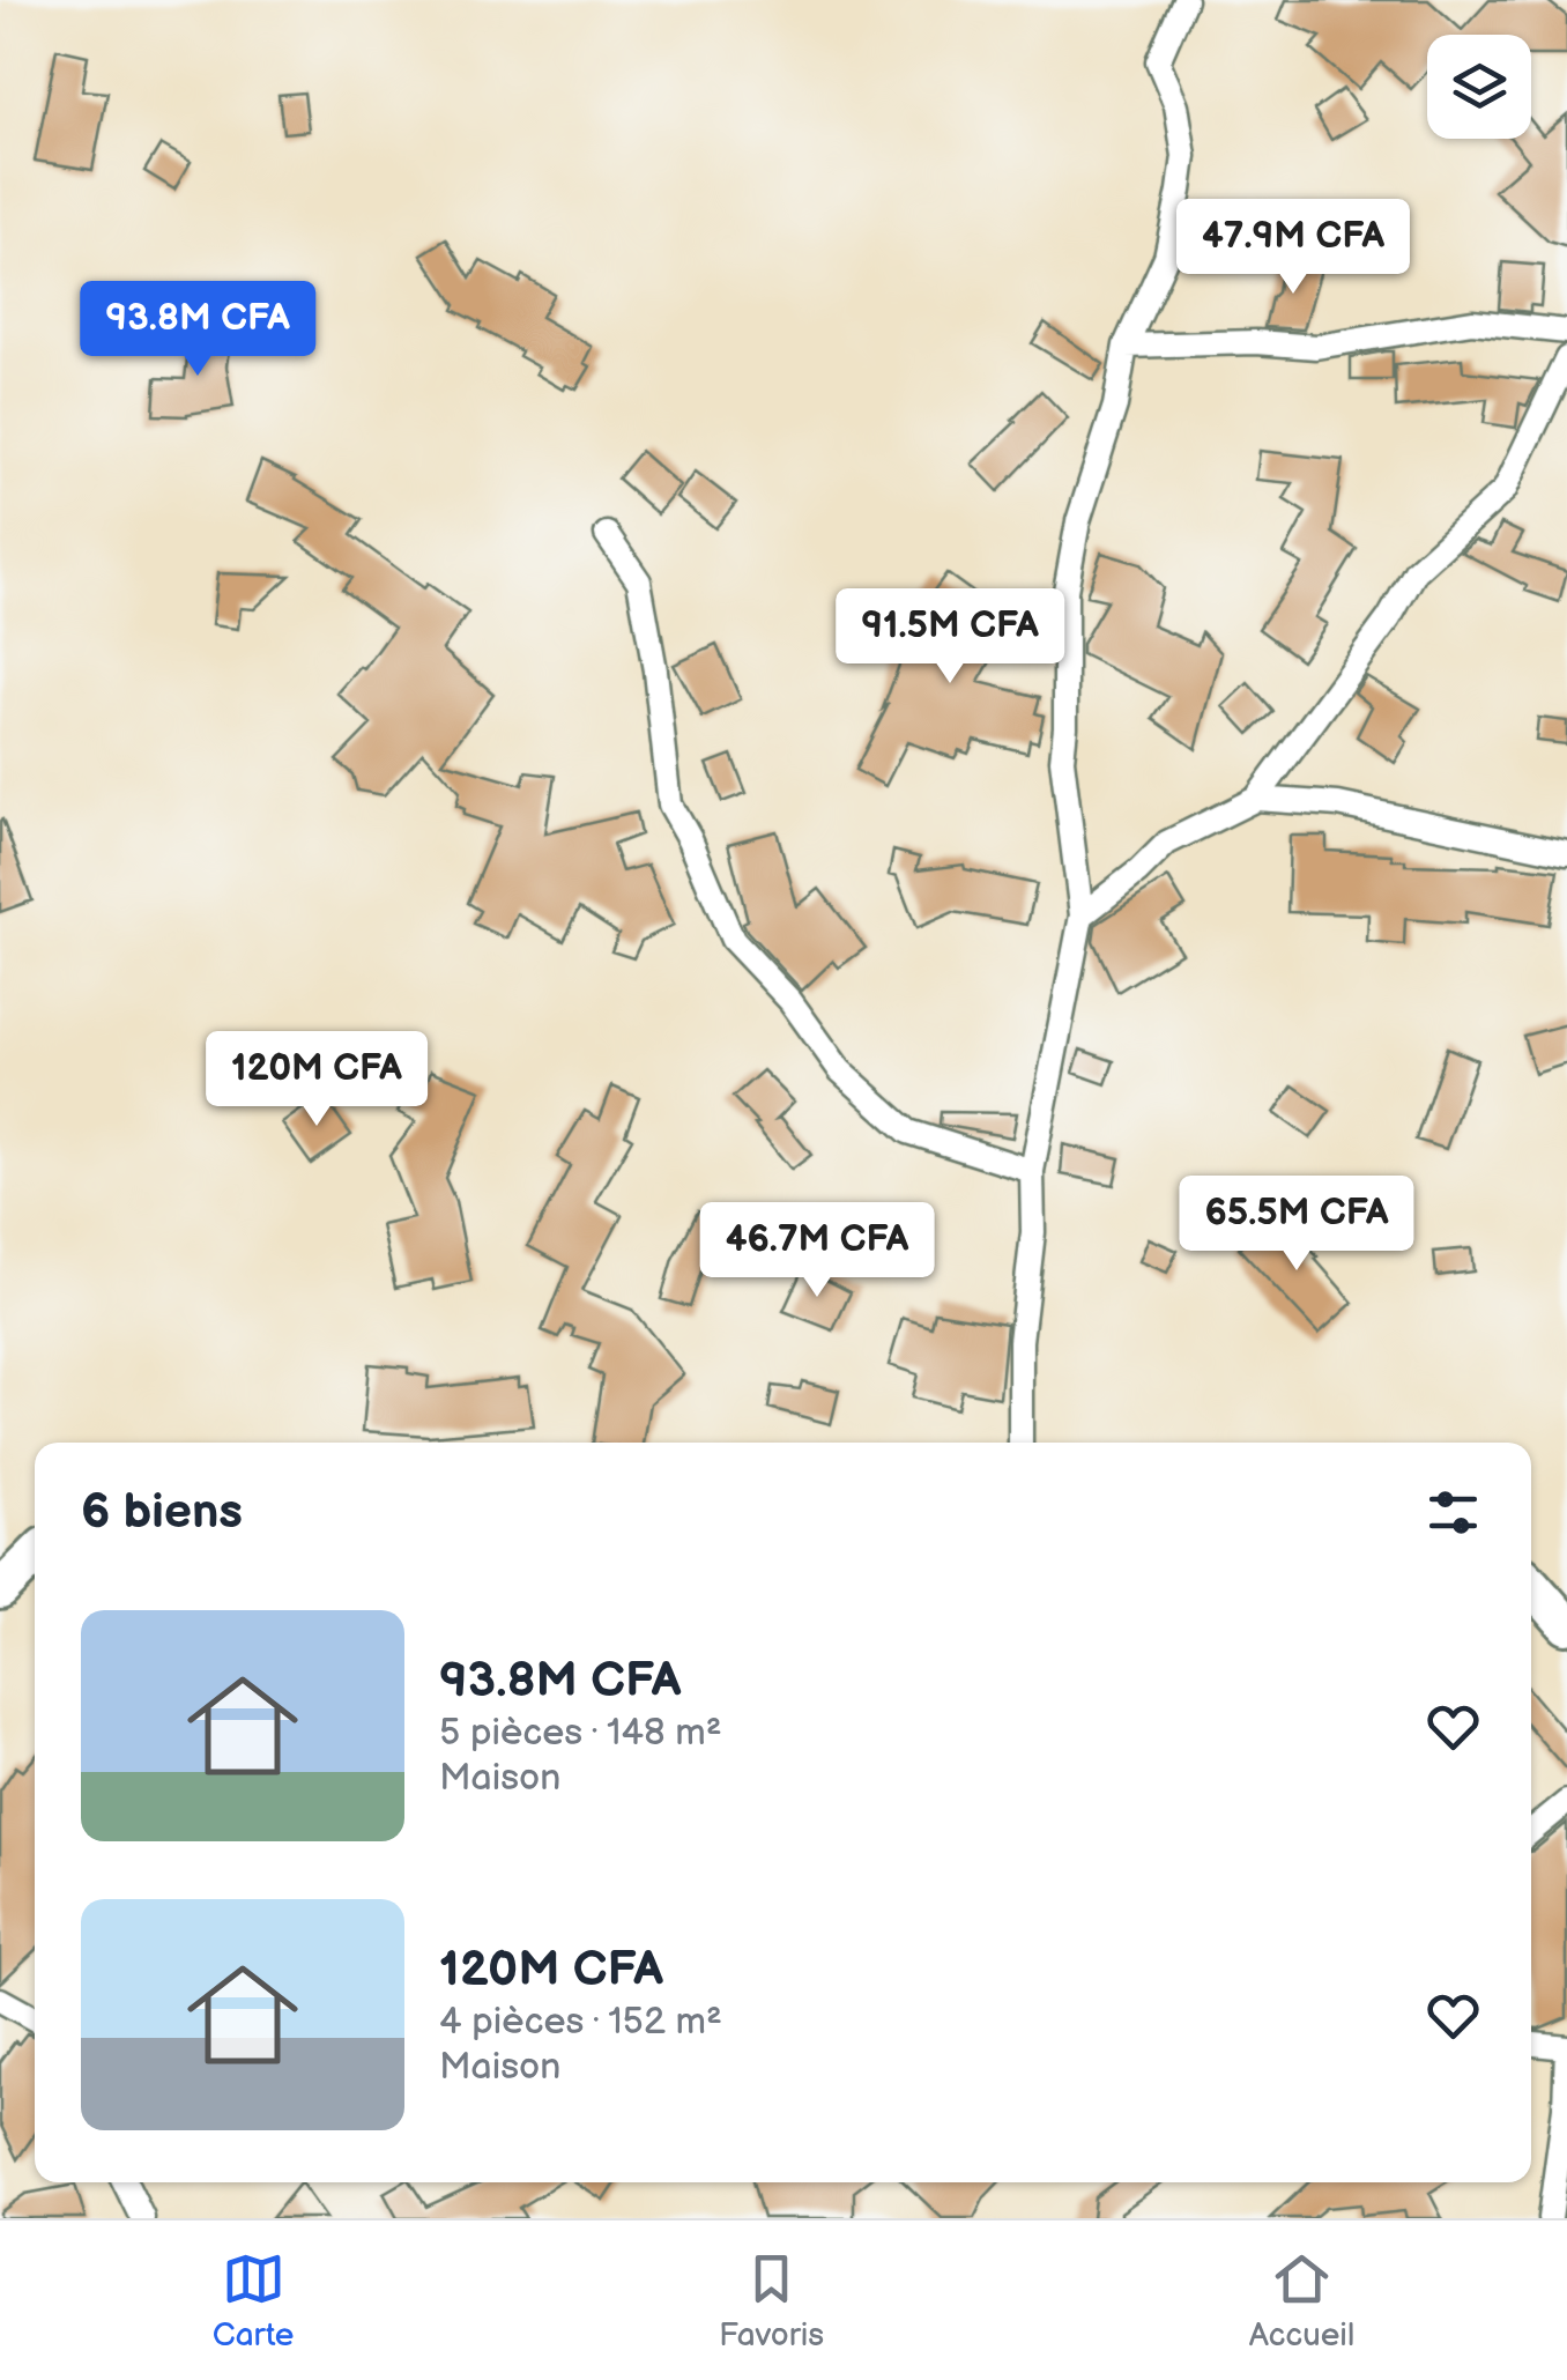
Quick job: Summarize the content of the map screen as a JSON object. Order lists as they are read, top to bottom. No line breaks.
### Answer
{"page":{"price":["47.9M CFA","93.8M CFA","91.5M CFA","120M CFA","65.5M CFA","46.7M CFA"],"heading":"6 biens","list":[{"name":"93.8M CFA","note":"5 pièces · 148 m² · Maison"},{"name":"120M CFA","note":"4 pièces · 152 m² · Maison"}],"tabs":["Carte","Favoris","Accueil"]}}
